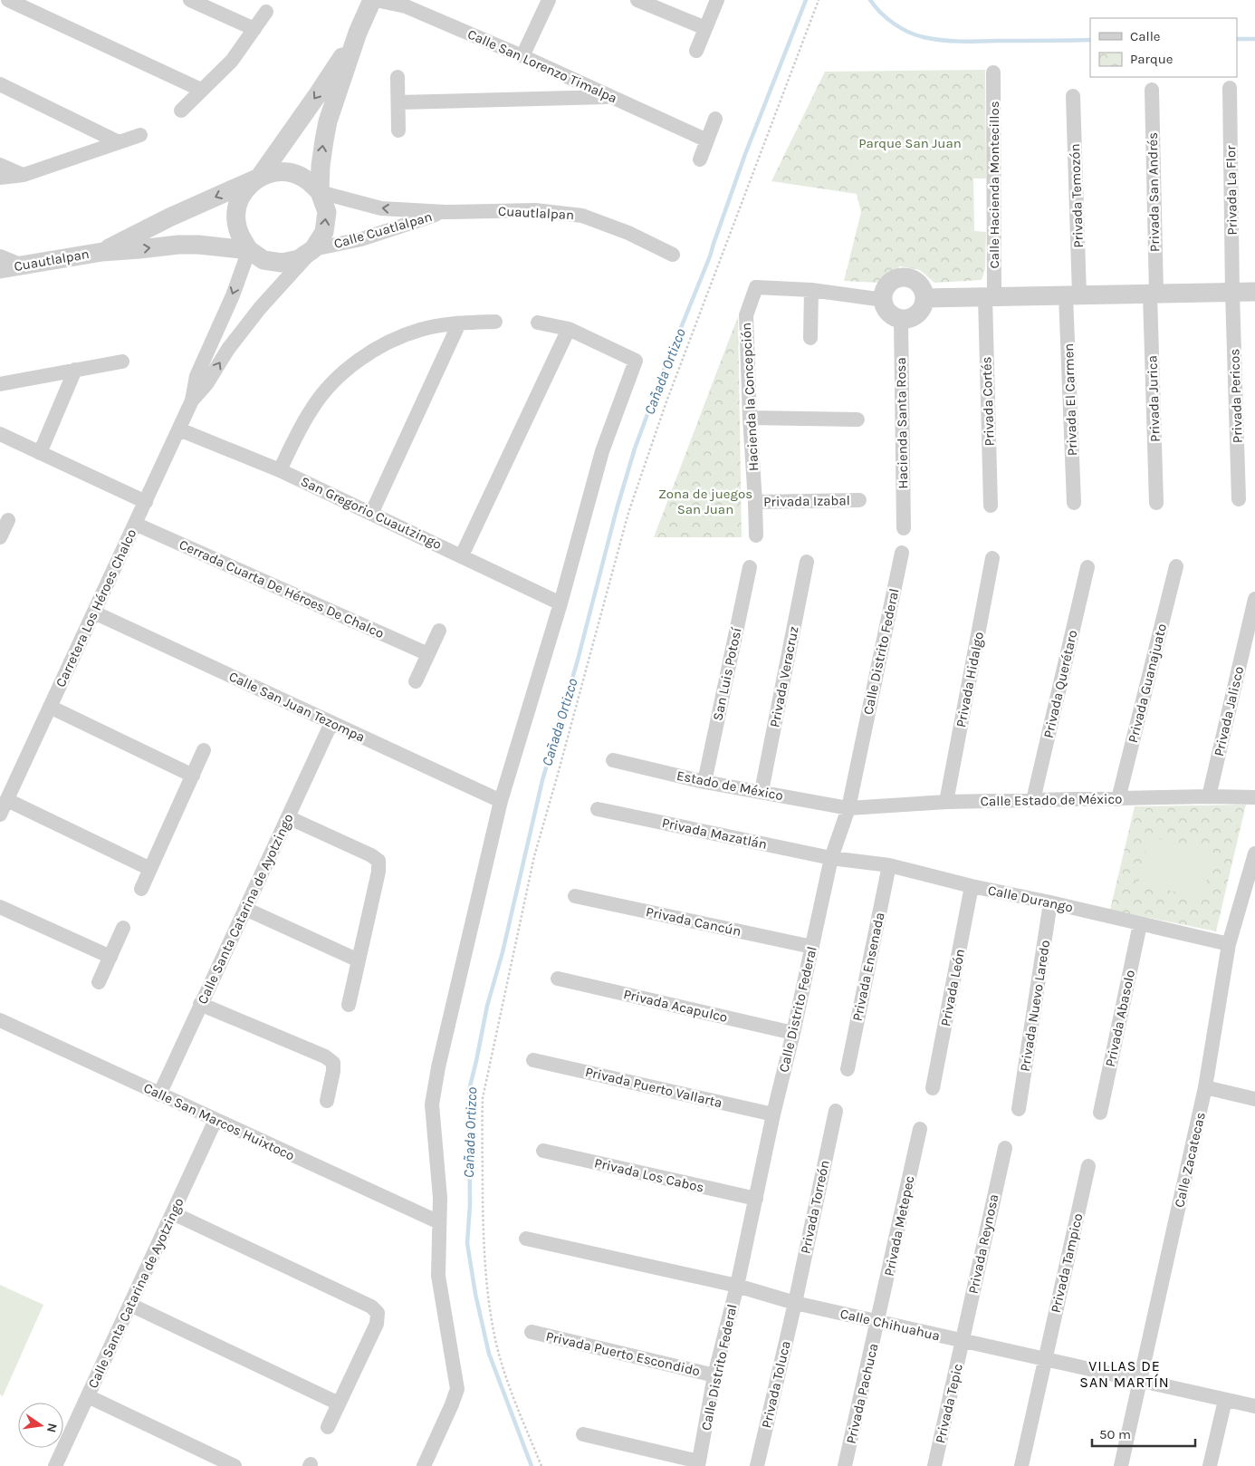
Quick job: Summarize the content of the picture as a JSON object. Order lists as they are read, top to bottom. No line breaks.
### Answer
{"streets":{"street":["Calle San Lorenzo Timalpa","Calle Hacienda Montecillos","Privada La Flor","Privada San Andrés","Privada Temozón","Cuautlalpan","Calle Cuatlalpan","Privada Pericos","Hacienda la Concepción","Privada Jurica","Privada El Carmen","Privada Cortés","Hacienda Santa Rosa","Privada Izabal","San Gregorio Cuautzingo","Cerrada Cuarta De Héroes De Chalco","Carretera Los Héroes Chalco","Calle Distrito Federal","San Luis Potosí","Privada Veracruz","Privada Hidalgo","Privada Guanajuato","Privada Querétaro","Calle San Juan Tezompa","Privada Jalisco","Estado de México","Calle Estado de México","Privada Mazatlán","Calle Durango","Calle Santa Catarina de Ayotzingo","Privada Cancún","Privada Ensenada","Privada León","Privada Acapulco","Privada Nuevo Laredo","Privada Abasolo","Privada Puerto Vallarta","Calle San Marcos Huixtoco","Calle Zacatecas","Privada Los Cabos","Privada Torreón","Privada Metepec","Privada Reynosa","Privada Tampico","Calle Chihuahua","Privada Puerto Escondido","Privada Toluca","Privada Pachuca","Privada Tepic"]},"crossings":[["Calle San Lorenzo Timalpa","Carretera Los Héroes Chalco"],["Calle Hacienda Montecillos","Privada Cortés"],["Privada La Flor","Privada Pericos"],["Privada San Andrés","Privada Jurica"],["Privada Temozón","Privada El Carmen"],["Cuautlalpan","Calle Cuatlalpan"],["Calle Cuatlalpan","Carretera Los Héroes Chalco"],["Hacienda la Concepción","Privada Izabal"],["San Gregorio Cuautzingo","Carretera Los Héroes Chalco"],["Cerrada Cuarta De Héroes De Chalco","Carretera Los Héroes Chalco"],["Carretera Los Héroes Chalco","Calle San Juan Tezompa"],["Calle Distrito Federal","Estado de México"],["Calle Distrito Federal","Calle Estado de México"],["Calle Distrito Federal","Privada Mazatlán"],["Calle Distrito Federal","Calle Durango"],["Calle Distrito Federal","Privada Cancún"],["Calle Distrito Federal","Privada Acapulco"],["Calle Distrito Federal","Privada Puerto Vallarta"],["Calle Distrito Federal","Privada Los Cabos"],["Calle Distrito Federal","Calle Chihuahua"],["Calle Distrito Federal","Privada Puerto Escondido"],["San Luis Potosí","Estado de México"],["Privada Veracruz","Estado de México"],["Privada Hidalgo","Calle Estado de México"],["Privada Guanajuato","Calle Estado de México"],["Privada Querétaro","Calle Estado de México"],["Calle San Juan Tezompa","Calle Santa Catarina de Ayotzingo"],["Privada Jalisco","Calle Estado de México"],["Estado de México","Calle Estado de México"],["Privada Mazatlán","Calle Durango"],["Calle Durango","Privada Ensenada"],["Calle Durango","Privada León"],["Calle Durango","Privada Nuevo Laredo"],["Calle Durango","Privada Abasolo"],["Calle Durango","Calle Zacatecas"],["Calle Santa Catarina de Ayotzingo","Calle San Marcos Huixtoco"],["Calle Zacatecas","Calle Chihuahua"],["Privada Torreón","Calle Chihuahua"],["Privada Torreón","Privada Toluca"],["Privada Metepec","Calle Chihuahua"],["Privada Metepec","Privada Pachuca"],["Privada Reynosa","Calle Chihuahua"],["Privada Reynosa","Privada Tepic"],["Privada Tampico","Calle Chihuahua"],["Calle Chihuahua","Privada Toluca"],["Calle Chihuahua","Privada Pachuca"],["Calle Chihuahua","Privada Tepic"]],"districts":["VILLAS DE SAN MARTÍN"],"water":["Cañada Ortizco"],"parks":["Parque San Juan","Zona de juegos San Juan"],"legend":["Calle","Parque"],"scale_bar":"50 m","north":"right"}
